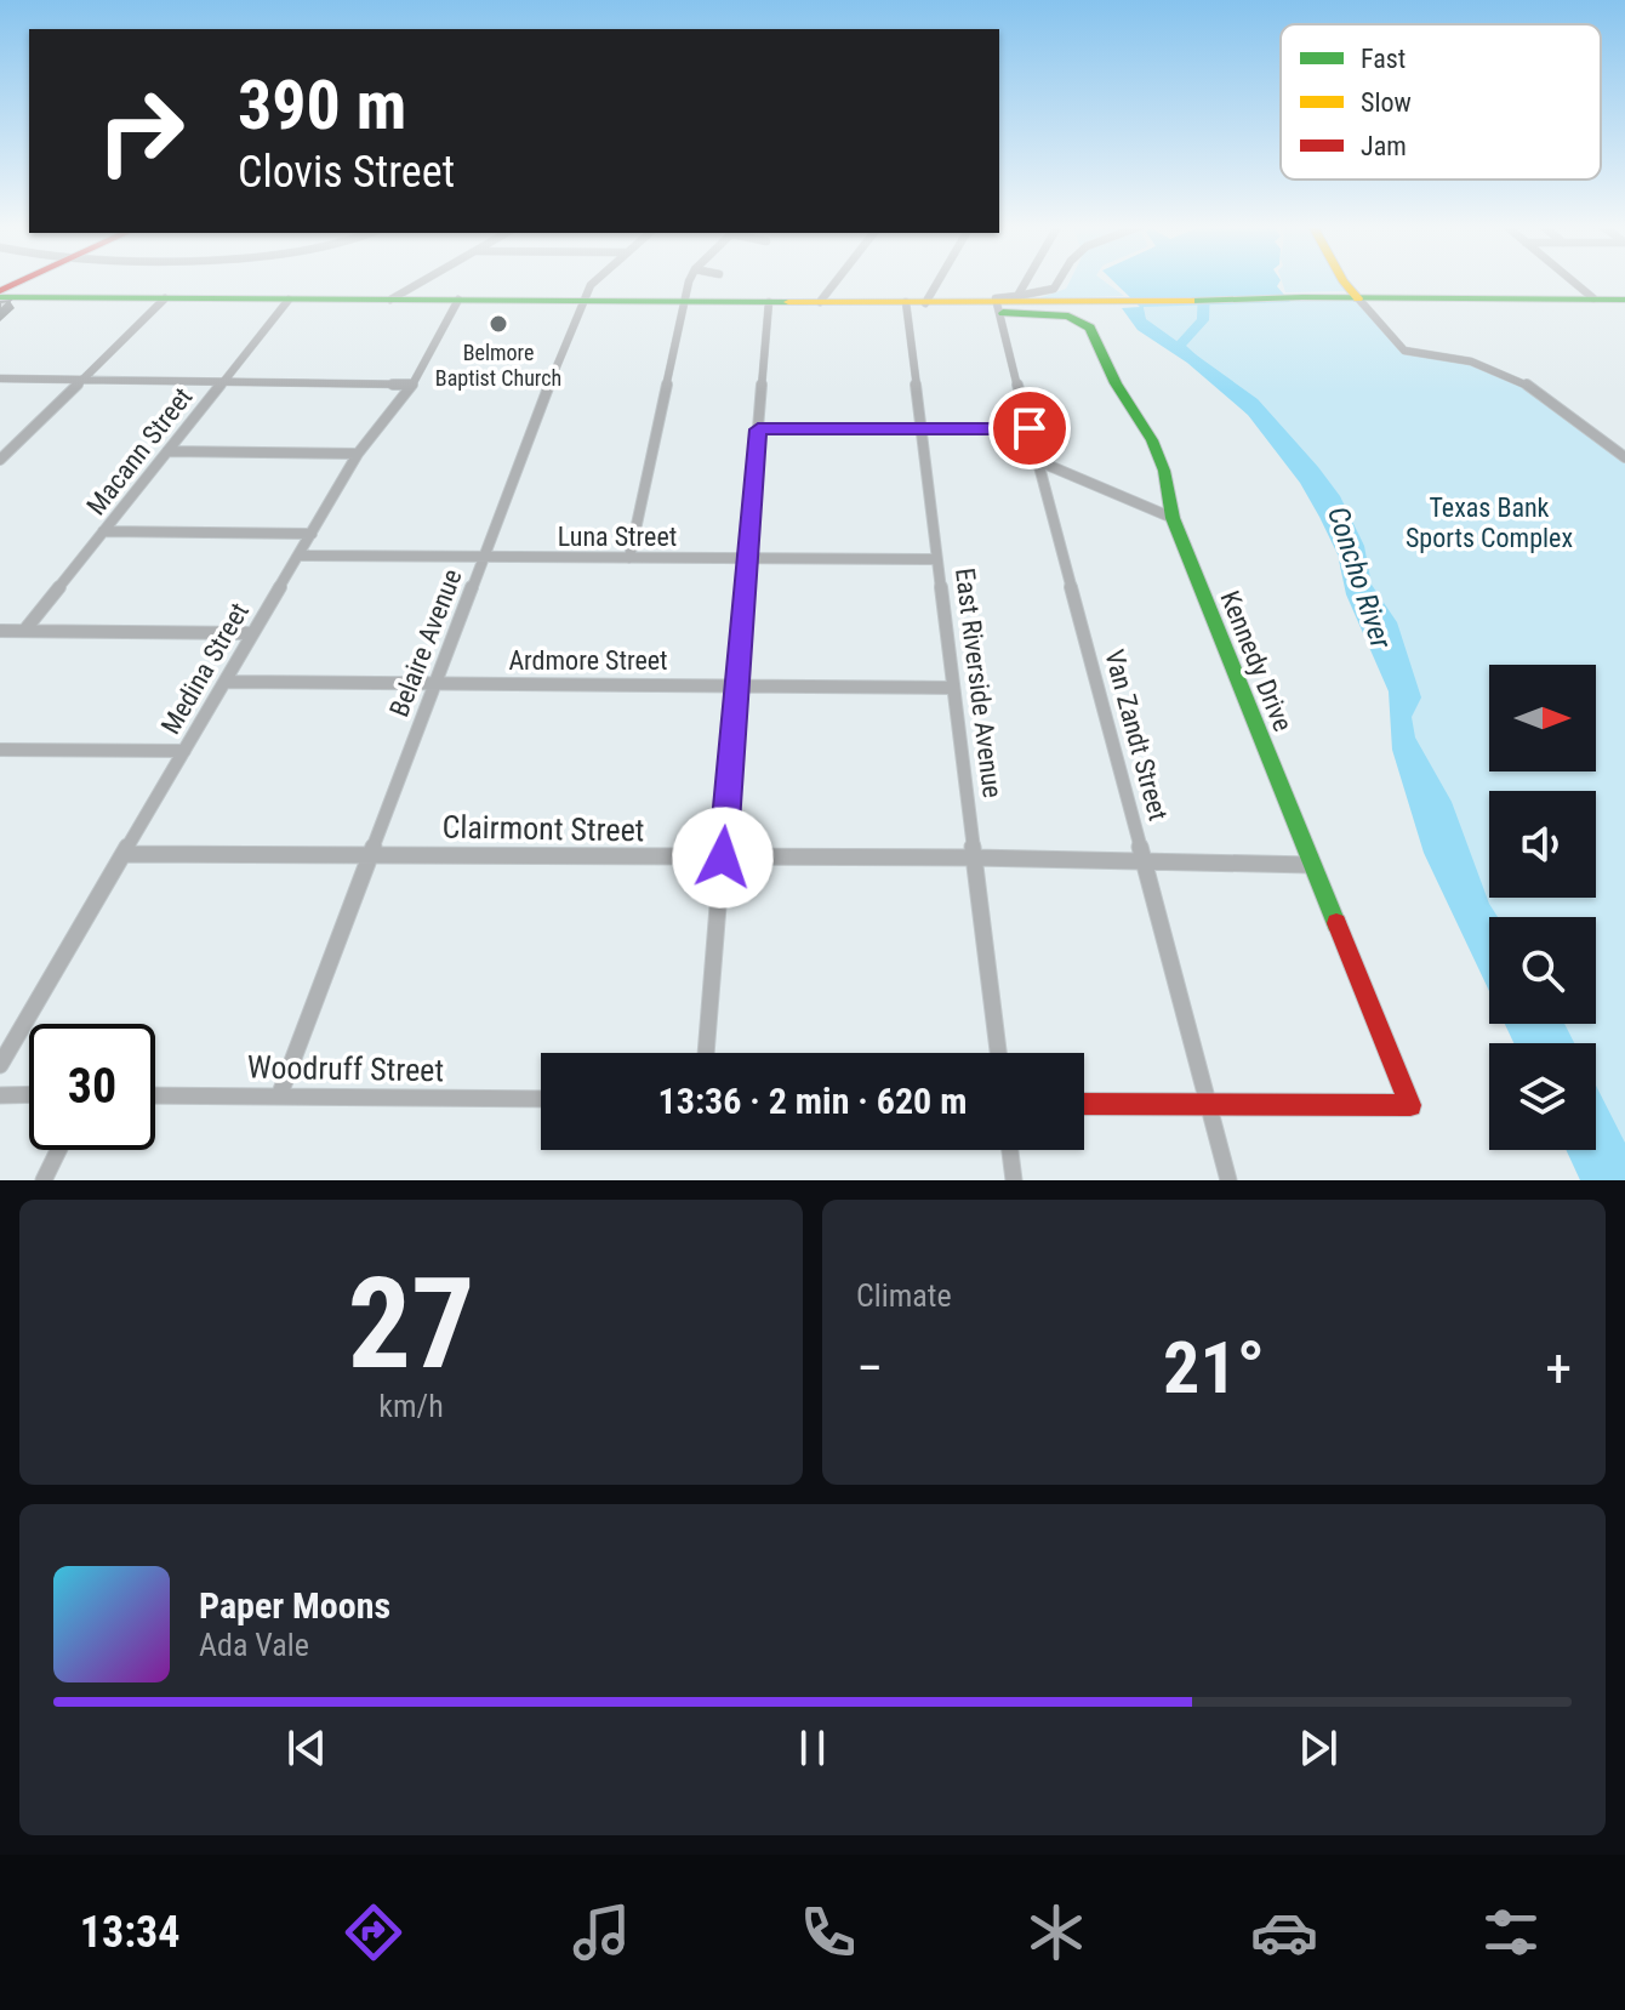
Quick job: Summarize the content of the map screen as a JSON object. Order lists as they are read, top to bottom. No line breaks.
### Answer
{"streets":{"main road":["Kennedy Drive"],"street":["Macann Street","Luna Street","Belaire Avenue","Ardmore Street","Medina Street","East Riverside Avenue","Van Zandt Street","Clairmont Street","Woodruff Street"]},"crossings":[["Luna Street","Belaire Avenue"],["Luna Street","Medina Street"],["Luna Street","East Riverside Avenue"],["Belaire Avenue","Ardmore Street"],["Belaire Avenue","Clairmont Street"],["Belaire Avenue","Woodruff Street"],["Ardmore Street","Medina Street"],["Ardmore Street","East Riverside Avenue"],["Kennedy Drive","Van Zandt Street"],["Kennedy Drive","Clairmont Street"],["Medina Street","Clairmont Street"],["East Riverside Avenue","Clairmont Street"],["Van Zandt Street","Clairmont Street"]],"water":["Concho River"],"parks":["Texas Bank Sports Complex"],"places":["Belmore Baptist Church"],"legend":["Fast","Slow","Jam"],"north":"right","page":{"turn":["390 m","Clovis Street"],"limit":"30","trip":"13:36 · 2 min · 620 m","tile":[["27","km/h"],"Climate"],"heat":["−","21°","+"],"song":["Paper Moons","Ada Vale"],"tabs":"13:34"}}
